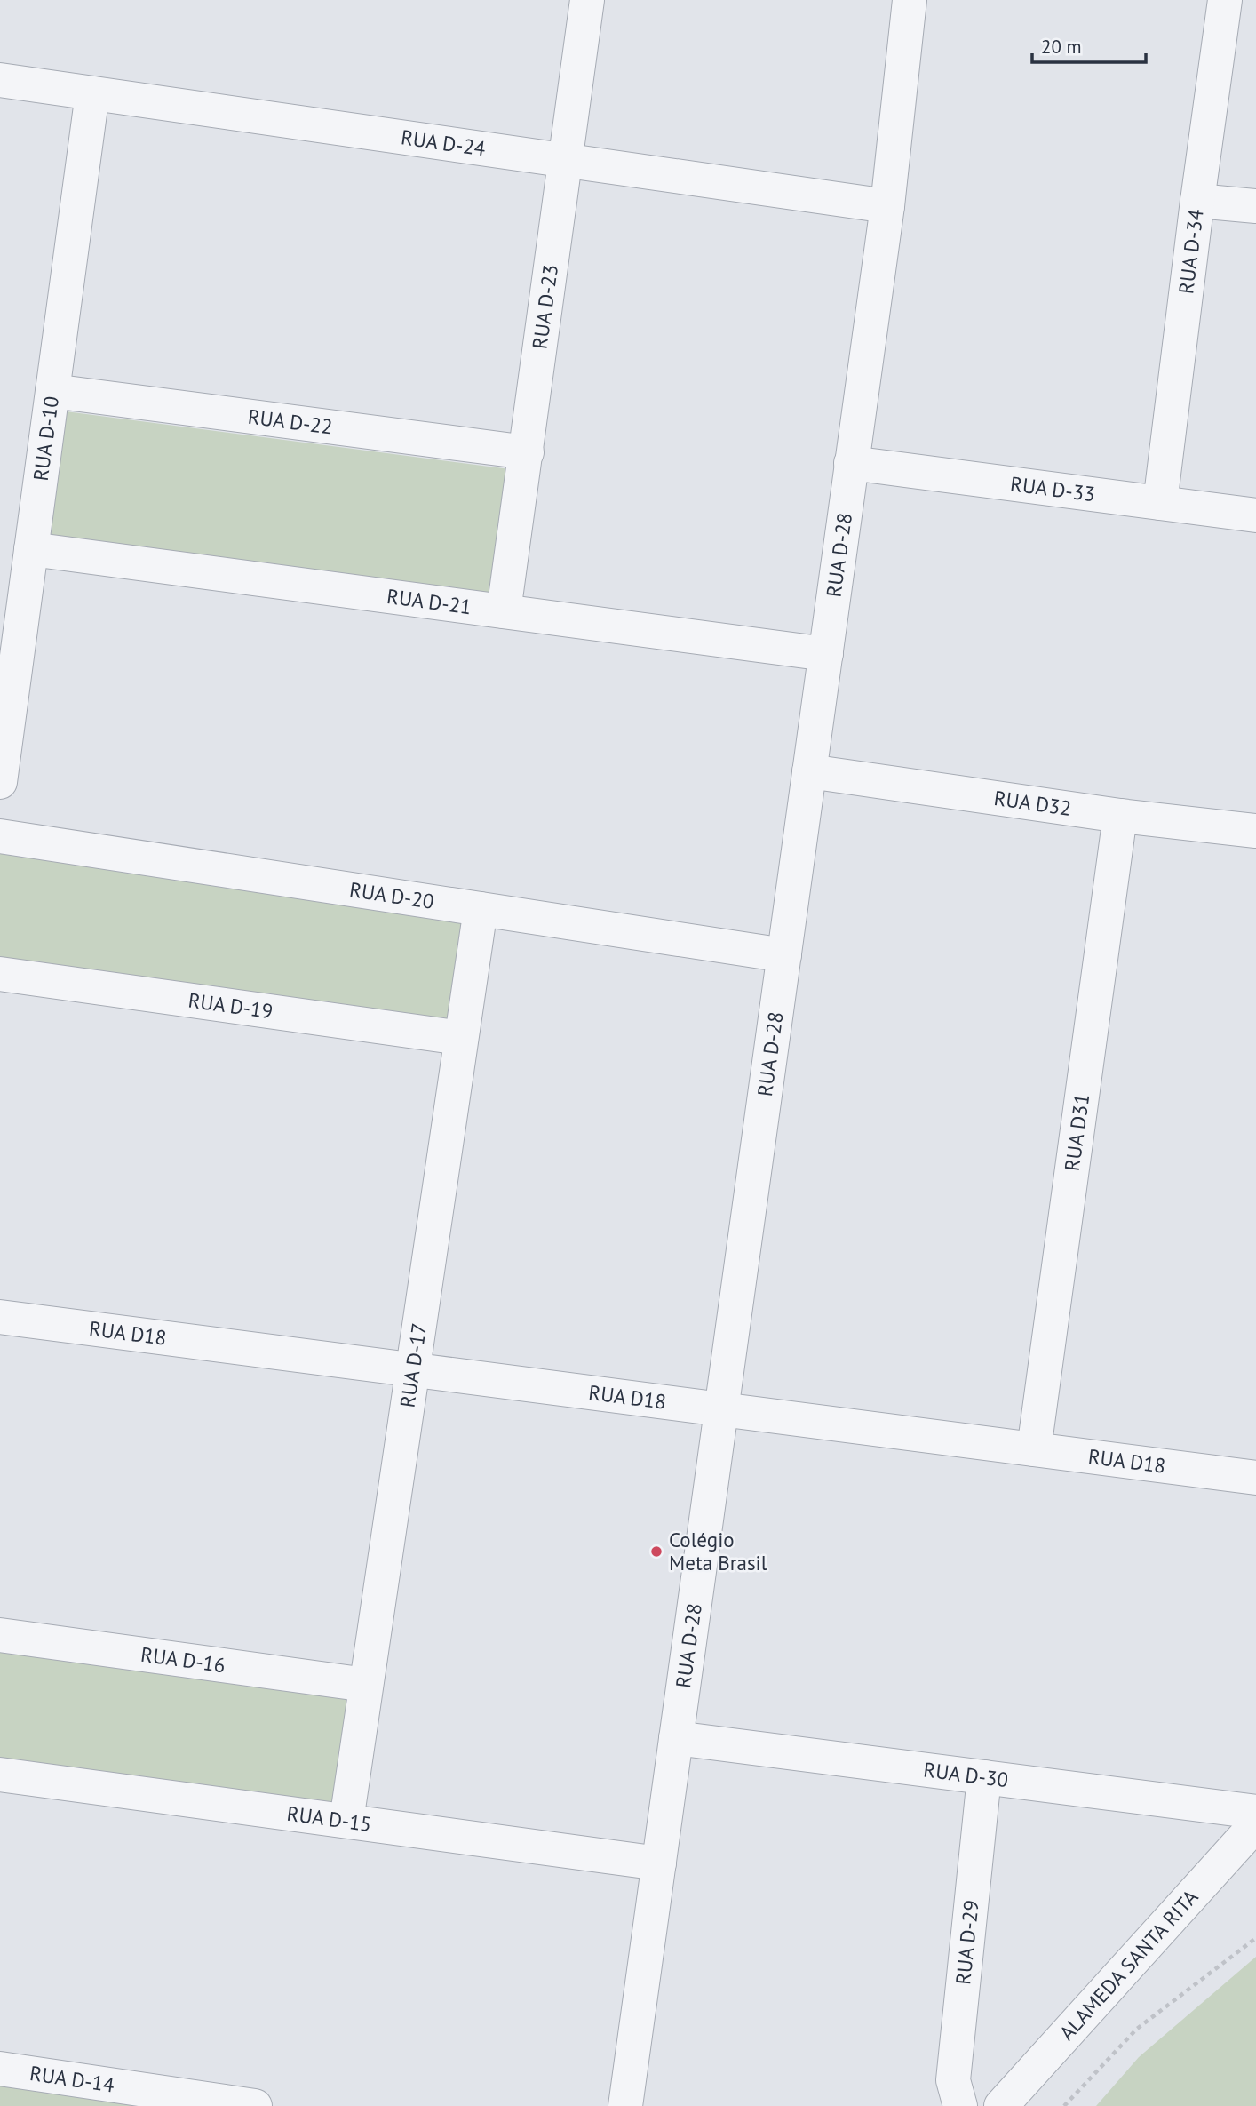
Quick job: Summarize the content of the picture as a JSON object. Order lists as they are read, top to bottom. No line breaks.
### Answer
{"streets":{"street":["RUA D-24","RUA D-34","RUA D-23","RUA D-22","RUA D-10","RUA D-33","RUA D-28","RUA D-21","RUA D32","RUA D-20","RUA D-19","RUA D31","RUA D18","RUA D-17","RUA D-16","RUA D-30","RUA D-15","RUA D-29","ALAMEDA SANTA RITA","RUA D-14"]},"crossings":[["RUA D-24","RUA D-23"],["RUA D-24","RUA D-10"],["RUA D-24","RUA D-28"],["RUA D-34","RUA D-33"],["RUA D-23","RUA D-22"],["RUA D-23","RUA D-21"],["RUA D-22","RUA D-10"],["RUA D-10","RUA D-21"],["RUA D-33","RUA D-28"],["RUA D-28","RUA D-21"],["RUA D-28","RUA D32"],["RUA D-28","RUA D-20"],["RUA D-28","RUA D18"],["RUA D-28","RUA D-30"],["RUA D-28","RUA D-15"],["RUA D32","RUA D31"],["RUA D-20","RUA D-17"],["RUA D-19","RUA D-17"],["RUA D31","RUA D18"],["RUA D18","RUA D-17"],["RUA D-17","RUA D-16"],["RUA D-17","RUA D-15"],["RUA D-30","RUA D-29"]],"places":["Colégio Meta Brasil"],"scale_bar":"20 m"}
